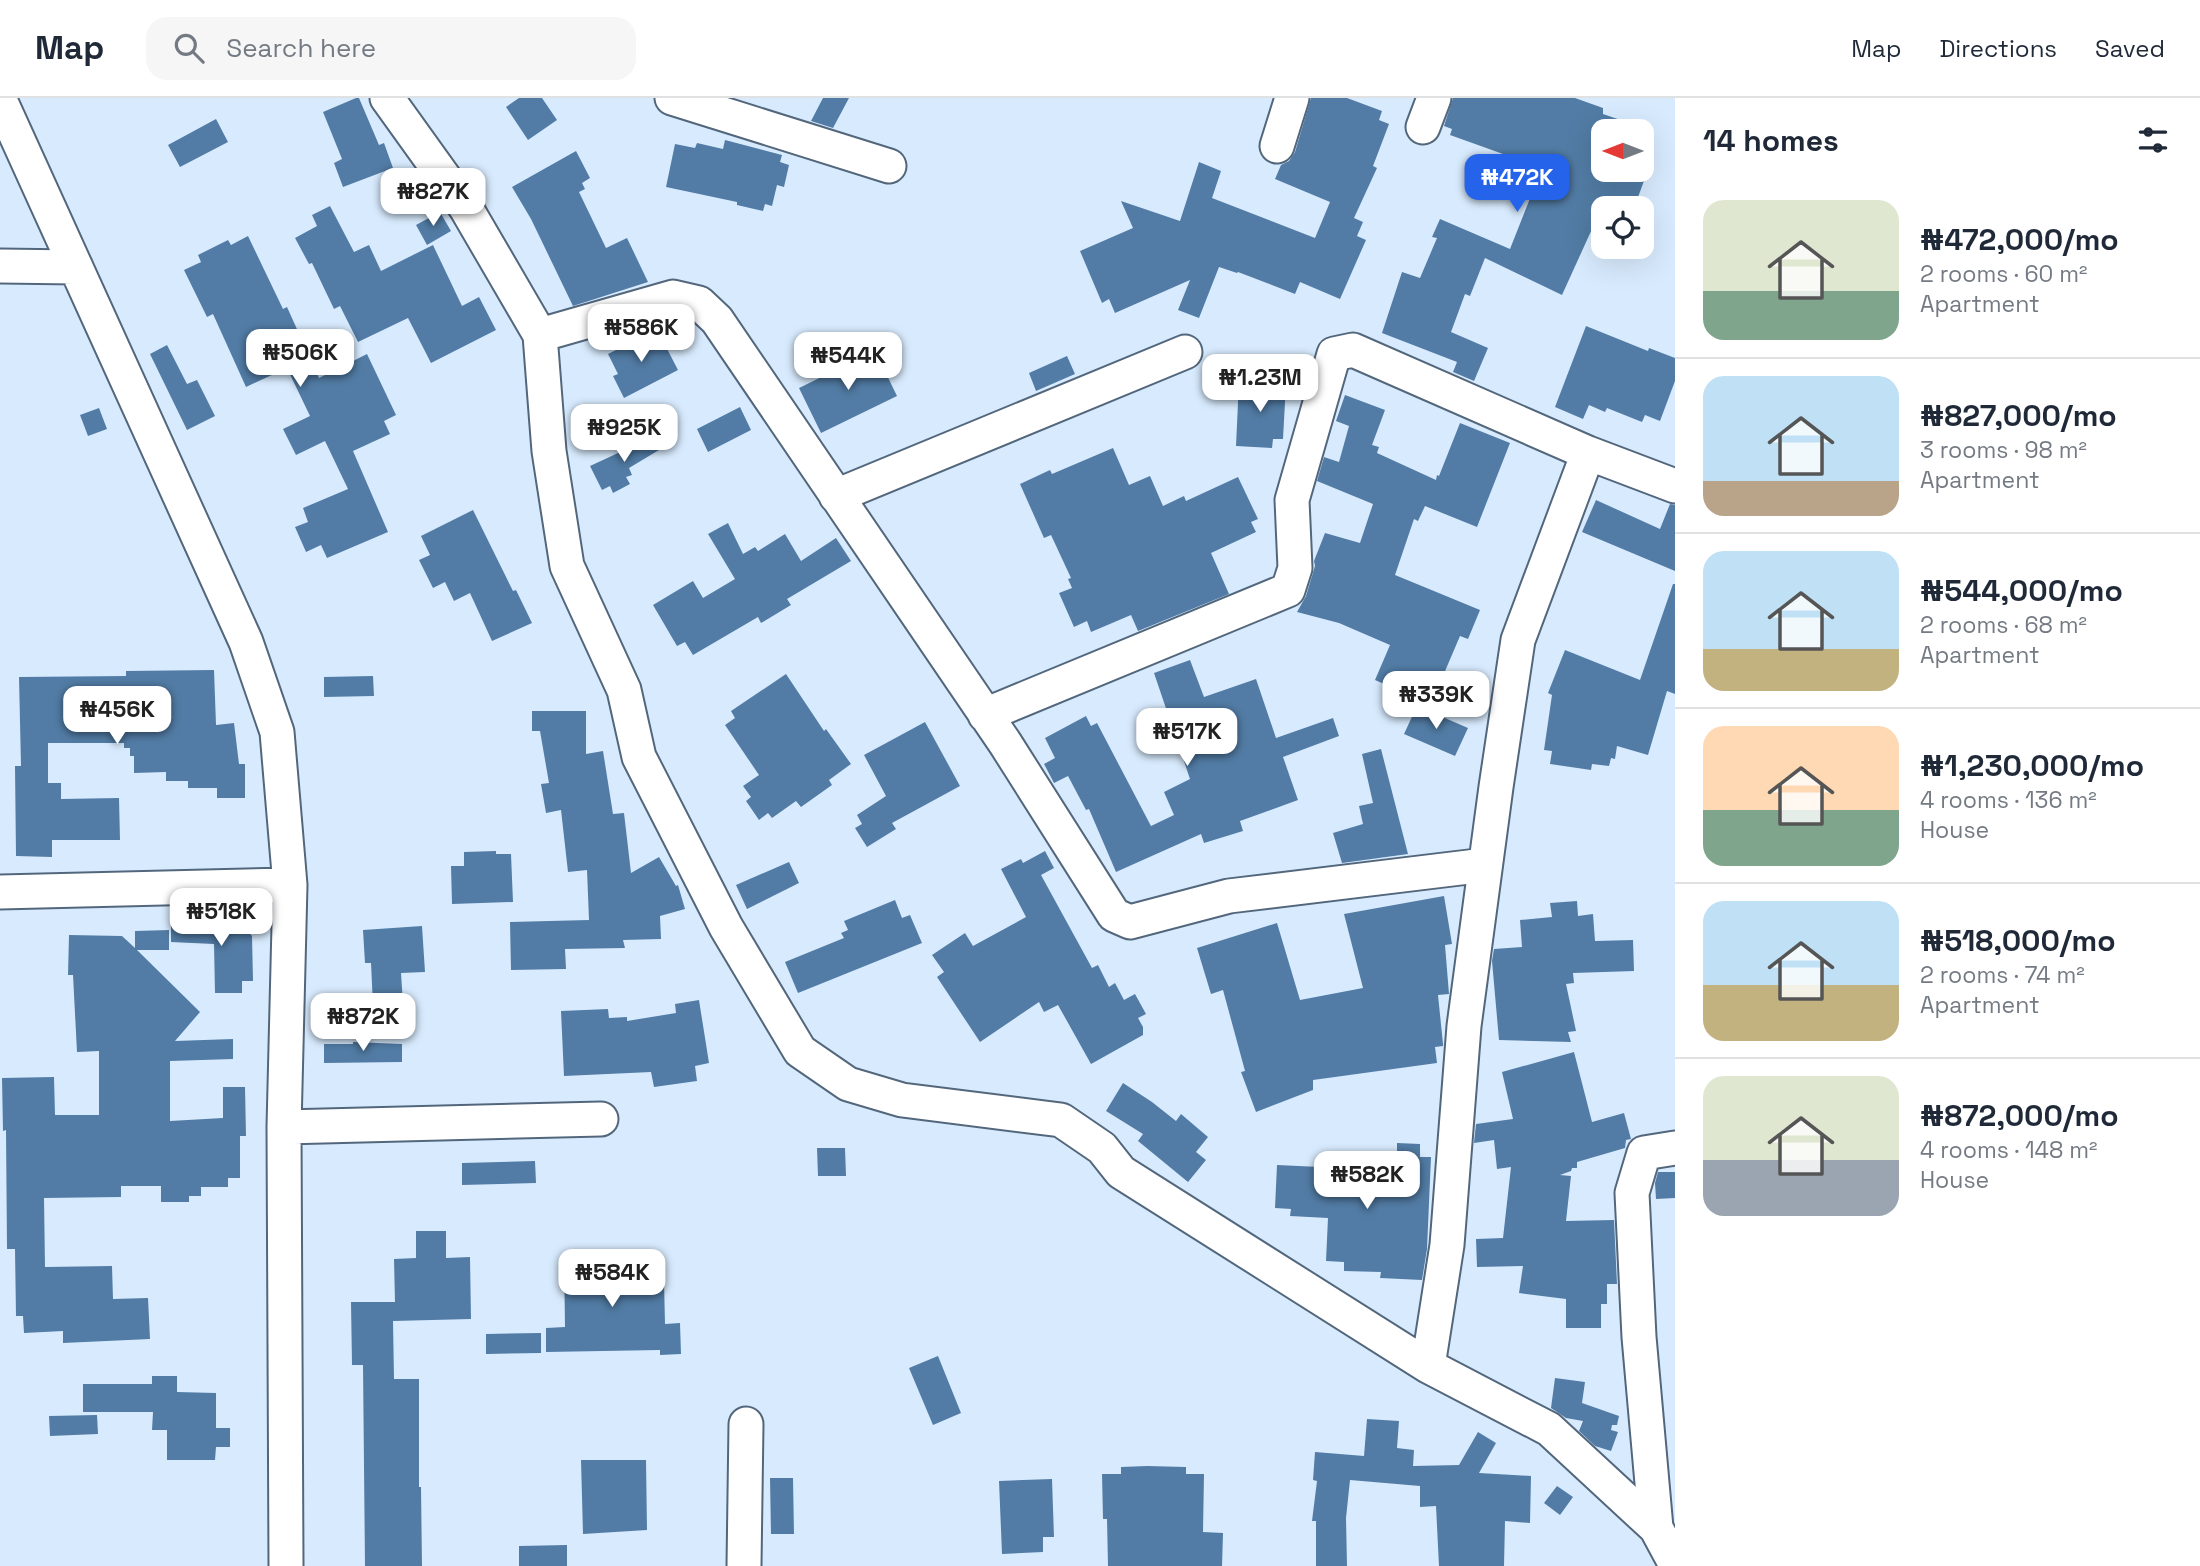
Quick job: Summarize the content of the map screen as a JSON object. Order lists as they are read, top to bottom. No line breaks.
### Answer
{"north":"left","page":{"header":"Map","search":"Search here","nav":["Map","Directions","Saved"],"heading":"14 homes","price":["₦472K","₦827K","₦586K","₦506K","₦544K","₦1.23M","₦925K","₦339K","₦456K","₦517K","₦518K","₦872K","₦582K","₦584K"],"list":[{"name":"₦472,000/mo","note":"2 rooms · 60 m² · Apartment"},{"name":"₦827,000/mo","note":"3 rooms · 98 m² · Apartment"},{"name":"₦544,000/mo","note":"2 rooms · 68 m² · Apartment"},{"name":"₦1,230,000/mo","note":"4 rooms · 136 m² · House"},{"name":"₦518,000/mo","note":"2 rooms · 74 m² · Apartment"},{"name":"₦872,000/mo","note":"4 rooms · 148 m² · House"}]}}
